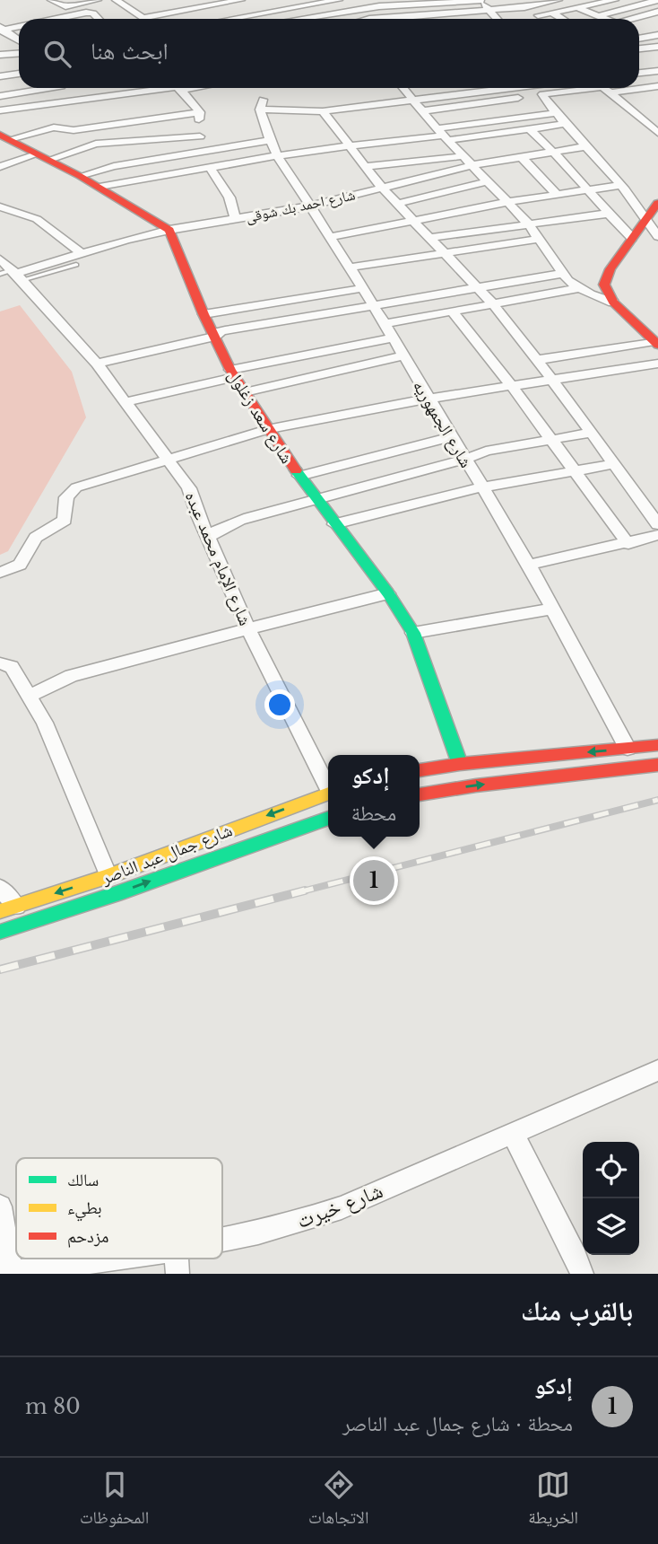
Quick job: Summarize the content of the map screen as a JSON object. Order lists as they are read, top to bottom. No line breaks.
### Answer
{"streets":{"street":["شارع احمد بك شوقى","شارع سعد زغلول","شارع الجمهوريه","شارع الإمام محمد عبده","شارع جمال عبد الناصر","شارع خيرت"]},"crossings":[["شارع احمد بك شوقى","شارع سعد زغلول"],["شارع احمد بك شوقى","شارع الجمهوريه"],["شارع احمد بك شوقى","شارع الإمام محمد عبده"]],"legend":["سالك","بطيء","مزدحم"],"page":{"search":"ابحث هنا","popup":["إدكو","محطة"],"pins":"1","heading":"بالقرب منك","list":[{"mark":"1","name":"إدكو","note":"محطة · شارع جمال عبد الناصر","value":"80 m"}],"nav":["الخريطة","الاتجاهات","المحفوظات"]}}
